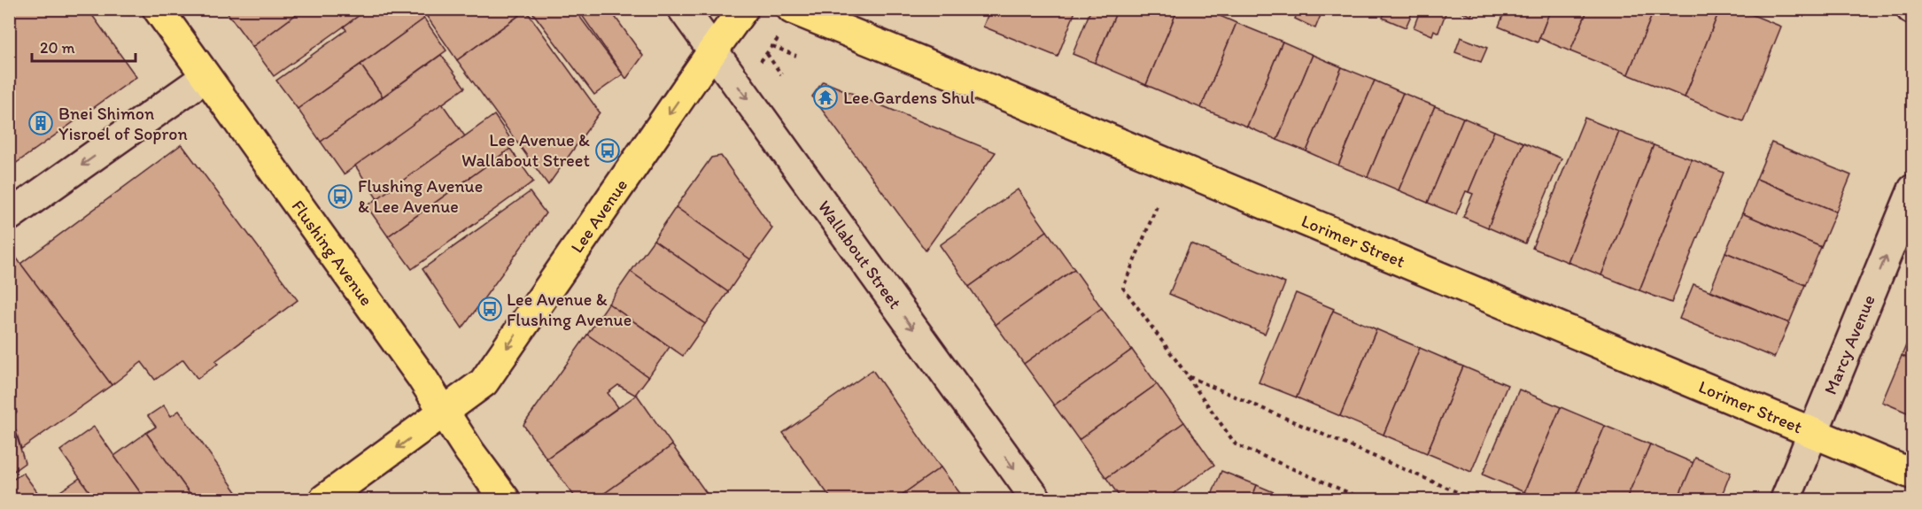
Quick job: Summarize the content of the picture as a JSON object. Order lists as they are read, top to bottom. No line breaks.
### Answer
{"streets":{"main road":["Lee Avenue","Lorimer Street","Flushing Avenue"],"street":["Wallabout Street","Marcy Avenue"]},"crossings":[["Lee Avenue","Flushing Avenue"],["Lee Avenue","Wallabout Street"],["Lorimer Street","Marcy Avenue"]],"one_way":["Lee Avenue","Wallabout Street","Marcy Avenue"],"places":{"temple":["Lee Gardens Shul"],"building":["Bnei Shimon Yisroel of Sopron"],"bus stop":["Lee Avenue & Wallabout Street","Flushing Avenue & Lee Avenue","Lee Avenue & Flushing Avenue"]},"scale_bar":"20 m"}
